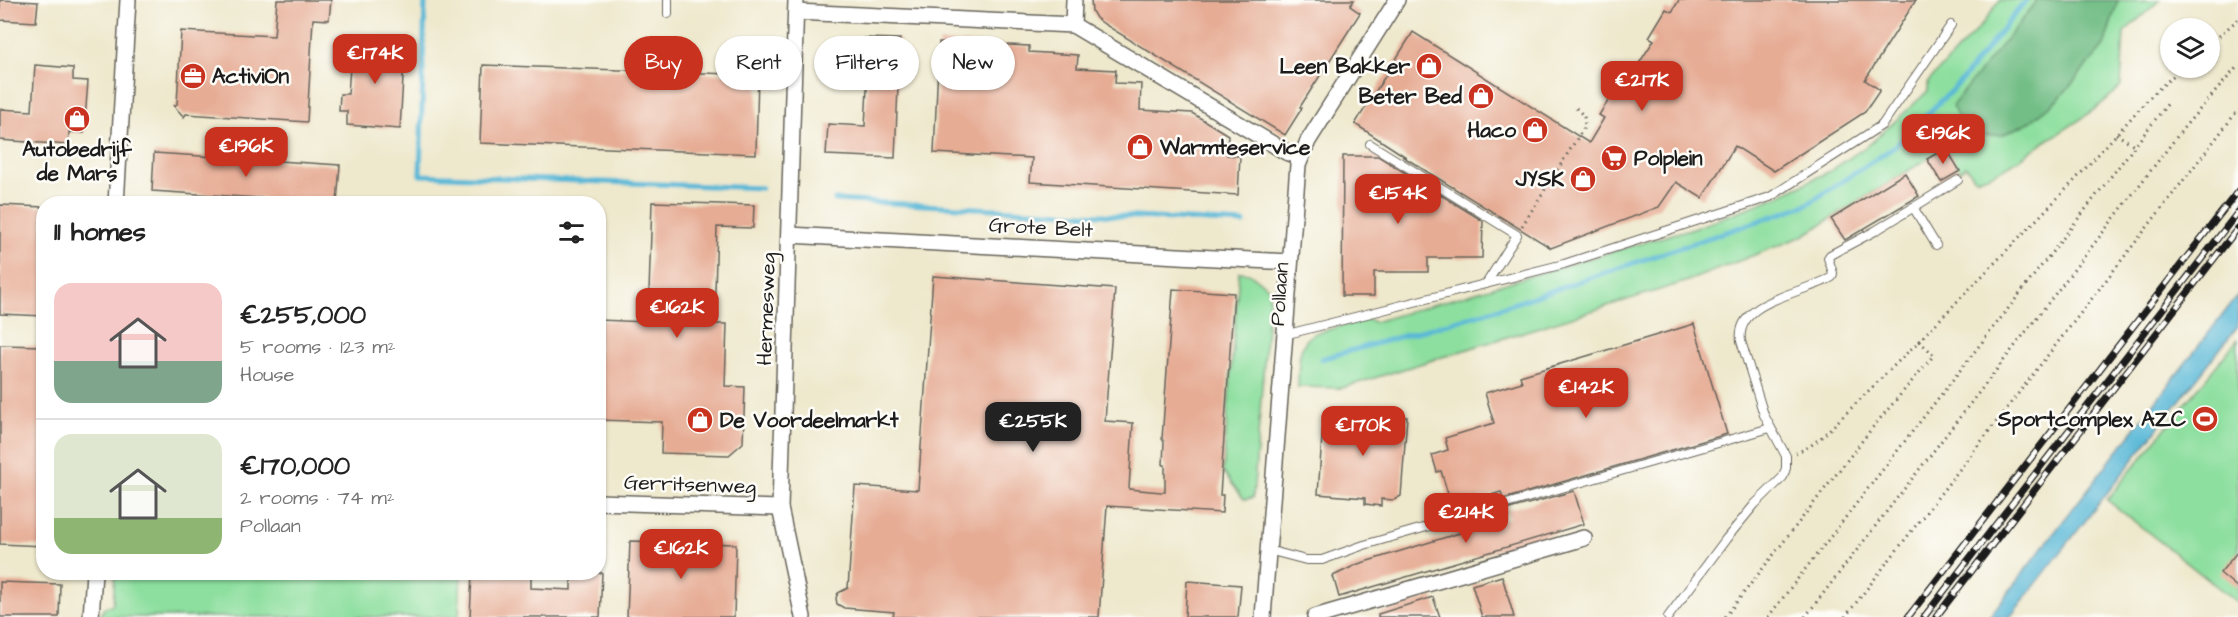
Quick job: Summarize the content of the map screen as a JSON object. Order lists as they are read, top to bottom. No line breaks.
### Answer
{"streets":{"street":["Grote Belt","Pollaan","Hermesweg","Gerritsenweg"]},"crossings":[["Grote Belt","Pollaan"],["Grote Belt","Hermesweg"],["Hermesweg","Gerritsenweg"]],"places":{"shop":["Leen Bakker","Beter Bed","Autobedrijf de Mars","Haco","Warmteservice","JYSK","De Voordeelmarkt"],"office":["ActiviOn"],"supermarket":["Polplein"],"sports":["Sportcomplex AZC"]},"page":{"price":["€174K","€217K","€196K","€196K","€154K","€162K","€142K","€255K","€170K","€214K","€162K"],"chip":["Buy","Rent","Filters","New"],"heading":"11 homes","list":[{"name":"€255,000","note":"5 rooms · 123 m² · House"},{"name":"€170,000","note":"2 rooms · 74 m² · Pollaan"}]}}
